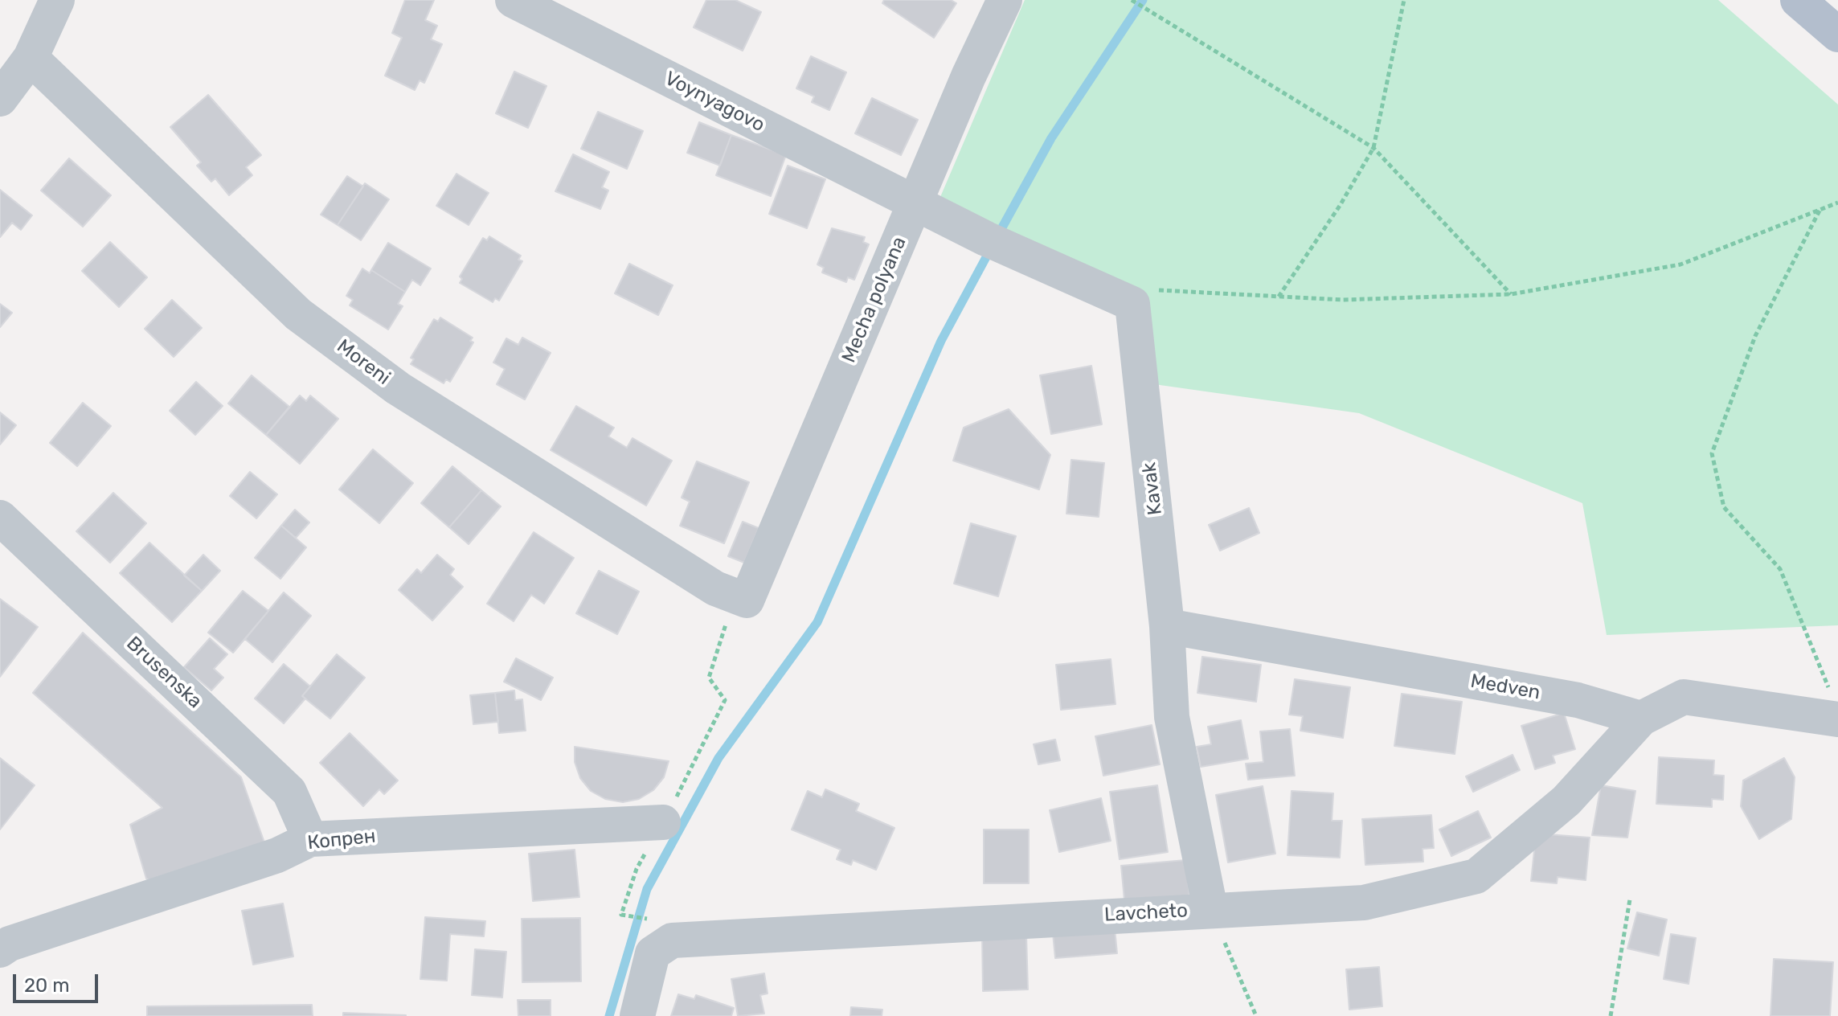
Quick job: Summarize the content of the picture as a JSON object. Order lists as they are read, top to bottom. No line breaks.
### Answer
{"streets":{"street":["Voynyagovo","Mecha polyana","Moreni","Kavak","Brusenska","Medven","Копрен","Lavcheto"]},"crossings":[["Voynyagovo","Mecha polyana"],["Mecha polyana","Moreni"],["Kavak","Medven"],["Kavak","Lavcheto"],["Brusenska","Копрен"],["Medven","Lavcheto"]],"scale_bar":"20 m"}
